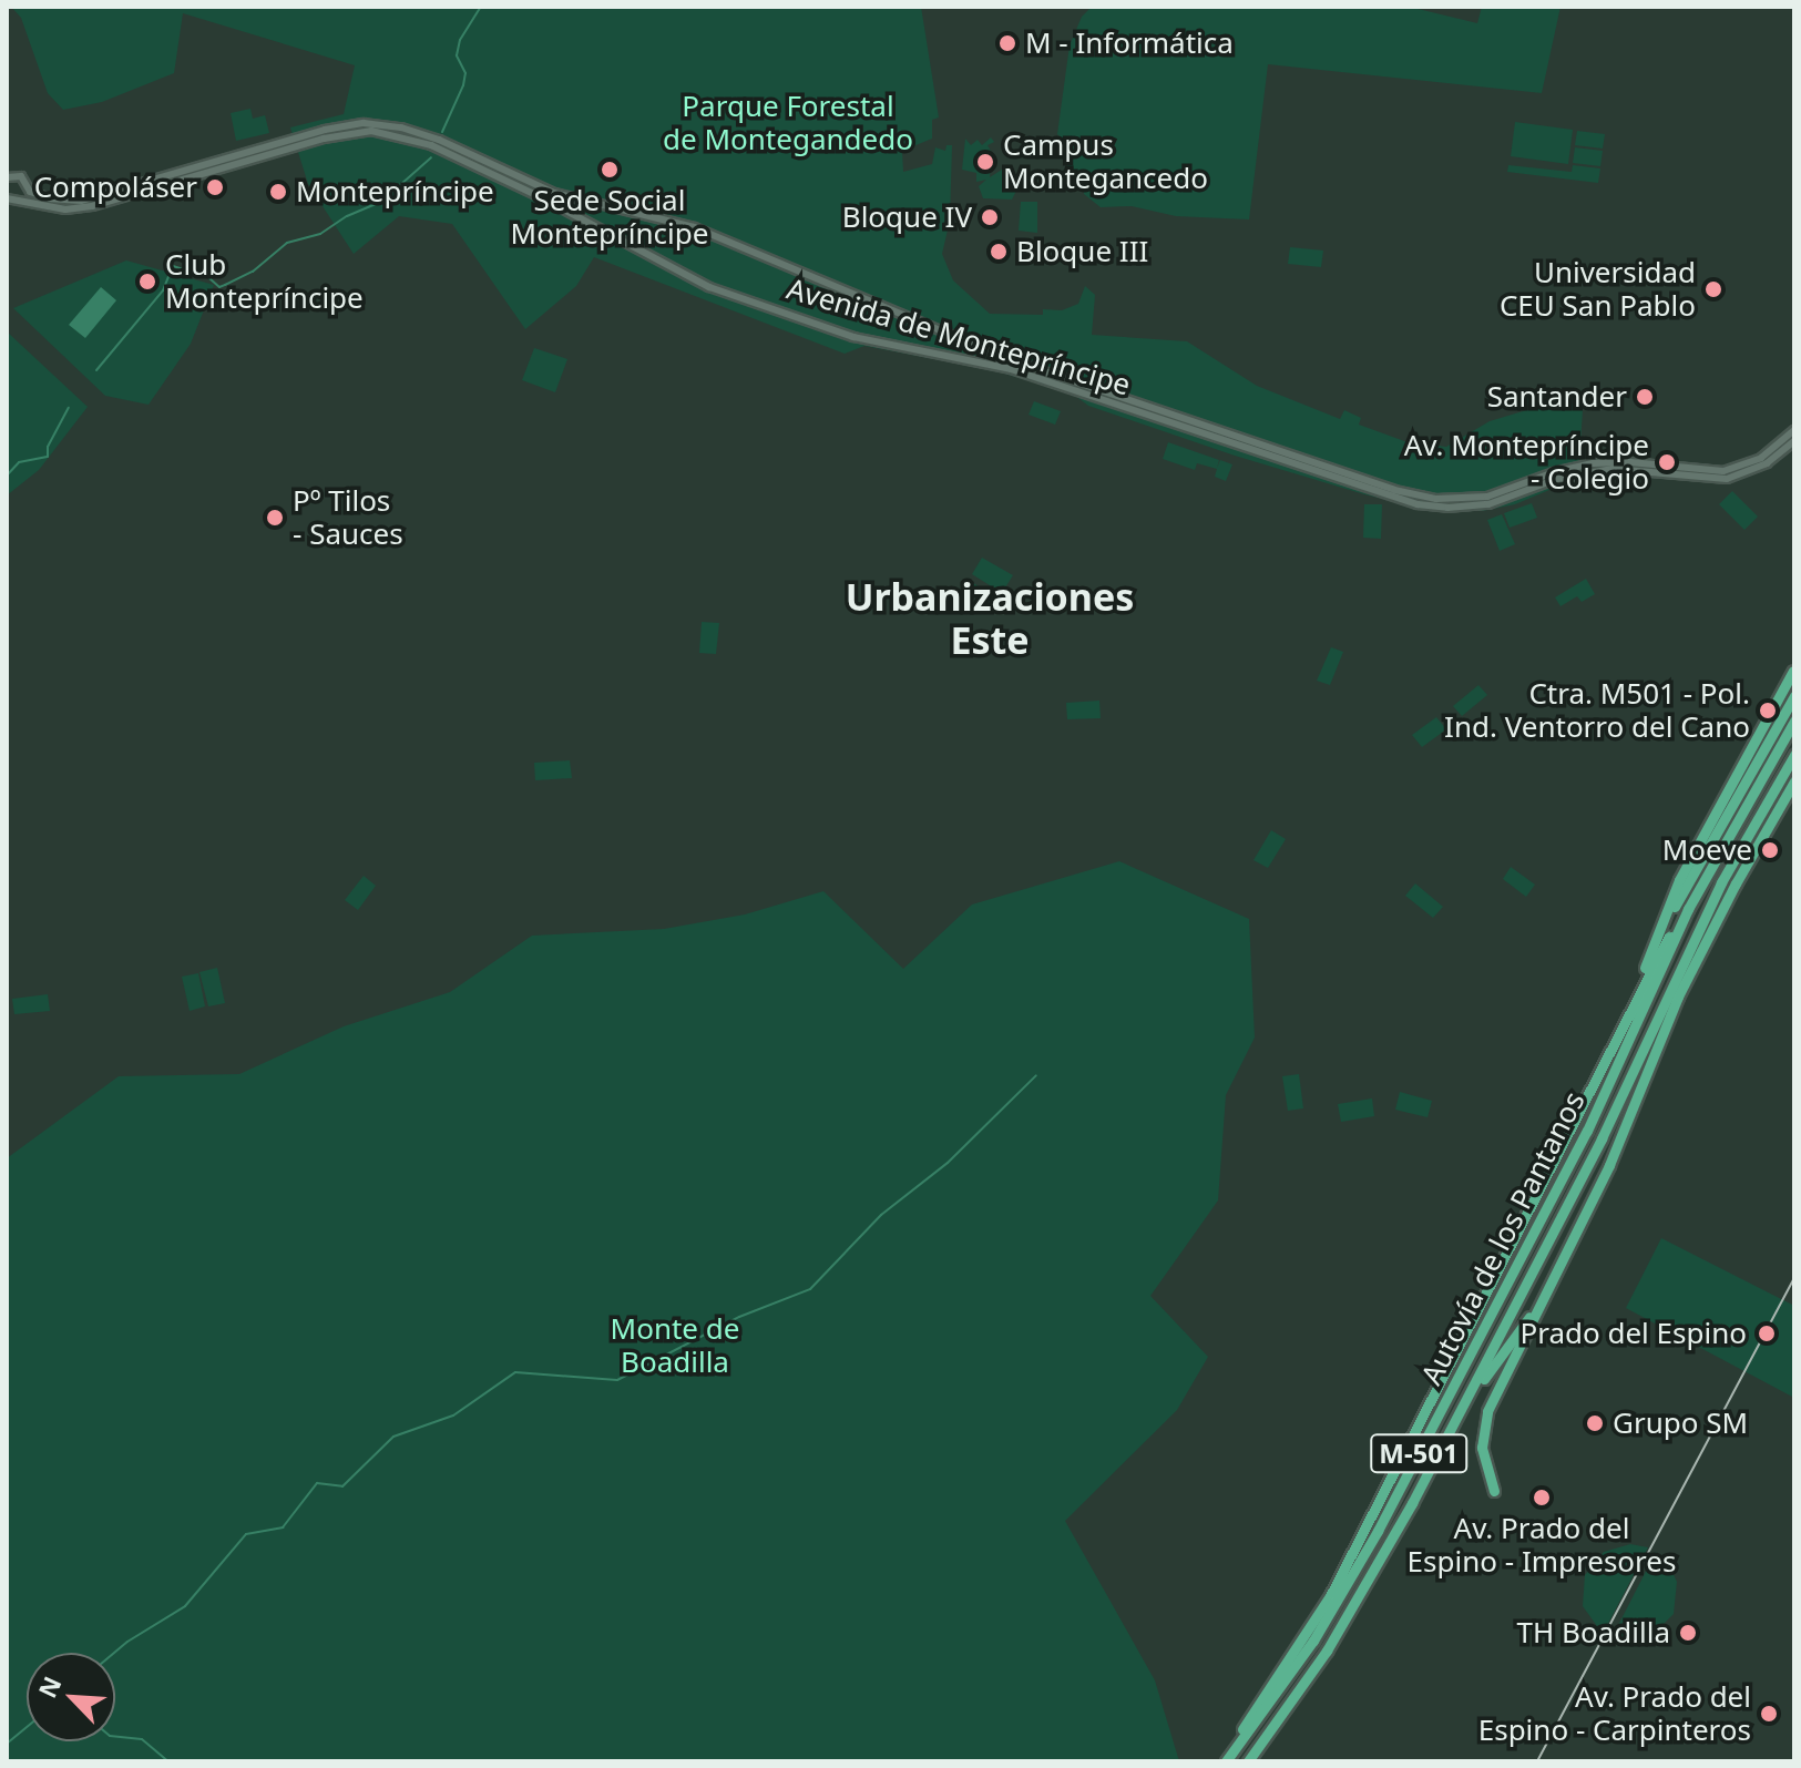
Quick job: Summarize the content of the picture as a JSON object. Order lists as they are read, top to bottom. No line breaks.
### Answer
{"streets":{"highway":["Autovía de los Pantanos","M-501"],"street":["Avenida de Montepríncipe"]},"districts":["Urbanizaciones Este"],"parks":["Parque Forestal de Montegandedo","Monte de Boadilla"],"places":["M - Informática","Campus Montegancedo","Sede Social Montepríncipe","Compoláser","Montepríncipe","Bloque IV","Bloque III","Club Montepríncipe","Universidad CEU San Pablo","Santander","Av. Montepríncipe - Colegio","Pº Tilos - Sauces","Ctra. M501 - Pol. Ind. Ventorro del Cano","Moeve","Prado del Espino","Grupo SM","Av. Prado del Espino - Impresores","TH Boadilla","Av. Prado del Espino - Carpinteros"],"north":"top left"}
